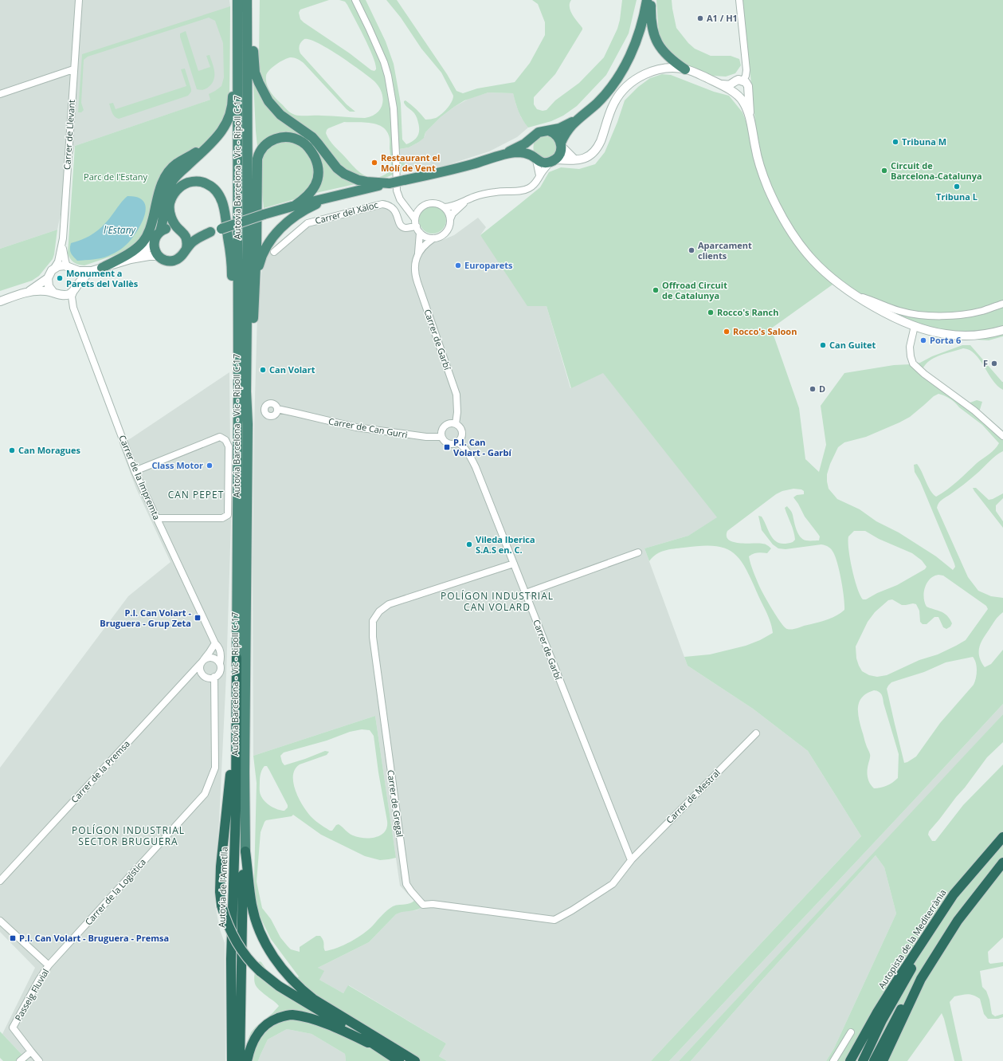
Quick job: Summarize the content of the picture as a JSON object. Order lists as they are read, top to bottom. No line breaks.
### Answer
{"streets":{"highway":["Autovia Barcelona - Vic - Ripoll C-17","Autovia de l'Ametlla","Autopista de la Mediterrània"],"street":["Carrer de Llevant","Carrer del Xaloc","Carrer de Garbí","Carrer de Can Gurri","Carrer de la Impremta","Carrer de la Premsa","Carrer de Mestral","Carrer de Gregal","Carrer de la Logística","Passeig Fluvial"]},"crossings":[["Autovia Barcelona - Vic - Ripoll C-17","Autovia de l'Ametlla"],["Carrer del Xaloc","Carrer de Garbí"],["Carrer de Garbí","Carrer de Can Gurri"],["Carrer de Garbí","Carrer de Mestral"],["Carrer de Garbí","Carrer de Gregal"],["Carrer de la Impremta","Carrer de la Premsa"],["Carrer de la Impremta","Carrer de la Logística"],["Carrer de la Premsa","Carrer de la Logística"],["Carrer de Mestral","Carrer de Gregal"],["Carrer de la Logística","Passeig Fluvial"]],"districts":["CAN PEPET","POLÍGON INDUSTRIAL CAN VOLARD","POLÍGON INDUSTRIAL SECTOR BRUGUERA"],"water":["l'Estany"],"parks":["Parc de l'Estany"],"places":{"other":["A1 / H1","Tribuna M","Restaurant el Molí de Vent","Circuit de Barcelona-Catalunya","Tribuna L","Aparcament clients","Europarets","Monument a Parets del Vallès","Offroad Circuit de Catalunya","Rocco's Ranch","Rocco's Saloon","Porta 6","Can Guitet","F","Can Volart","D","Can Moragues","Class Motor","Vileda Iberica S.A.S en. C."],"transit":["P.I. Can Volart - Garbí","P.I. Can Volart - Bruguera - Grup Zeta","P.I. Can Volart - Bruguera - Premsa"]}}
